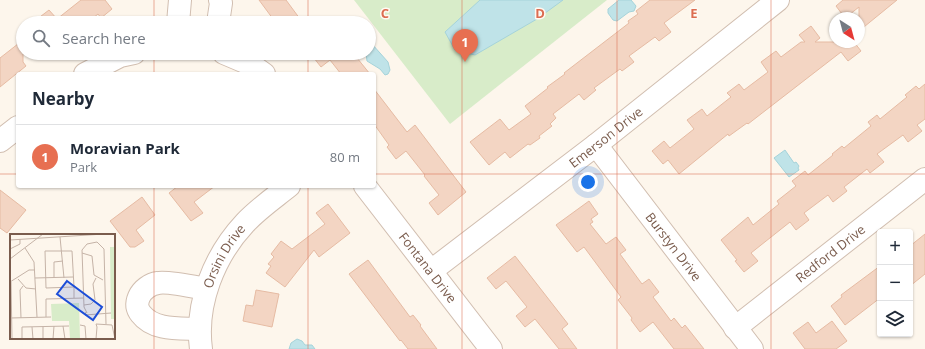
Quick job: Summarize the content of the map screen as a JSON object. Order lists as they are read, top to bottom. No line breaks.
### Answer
{"streets":{"street":["Emerson Drive","Burstyn Drive","Redford Drive","Orsini Drive","Fontana Drive"]},"crossings":[["Emerson Drive","Burstyn Drive"],["Emerson Drive","Fontana Drive"],["Burstyn Drive","Redford Drive"]],"north":"bottom right","page":{"search":"Search here","pins":"1","heading":"Nearby","list":[{"mark":"1","name":"Moravian Park","note":"Park","value":"80 m"}],"map_buttons":["+","−"]},"grid":{"columns":["C","D","E"]}}
